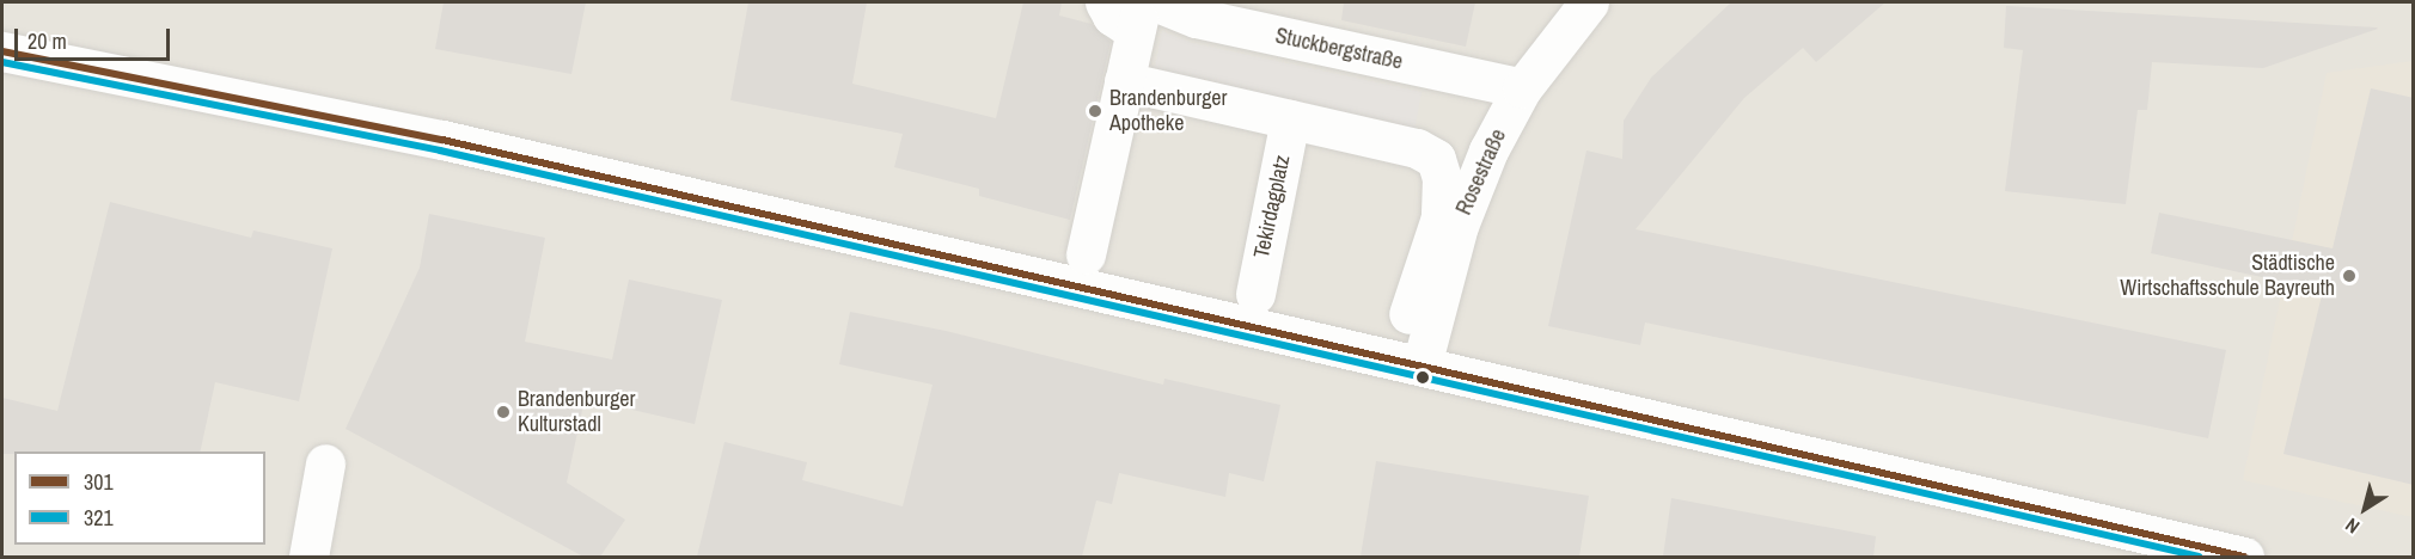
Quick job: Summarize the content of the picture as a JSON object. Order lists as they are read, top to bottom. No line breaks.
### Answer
{"streets":{"street":["Stuckbergstraße","Rosestraße","Tekirdagplatz"]},"crossings":[["Stuckbergstraße","Rosestraße"]],"places":["Brandenburger Apotheke","Städtische Wirtschaftsschule Bayreuth","Brandenburger Kulturstadl"],"lines":["transit line 301","transit line 321"],"legend":["301","321"],"scale_bar":"20 m","north":"bottom left"}
